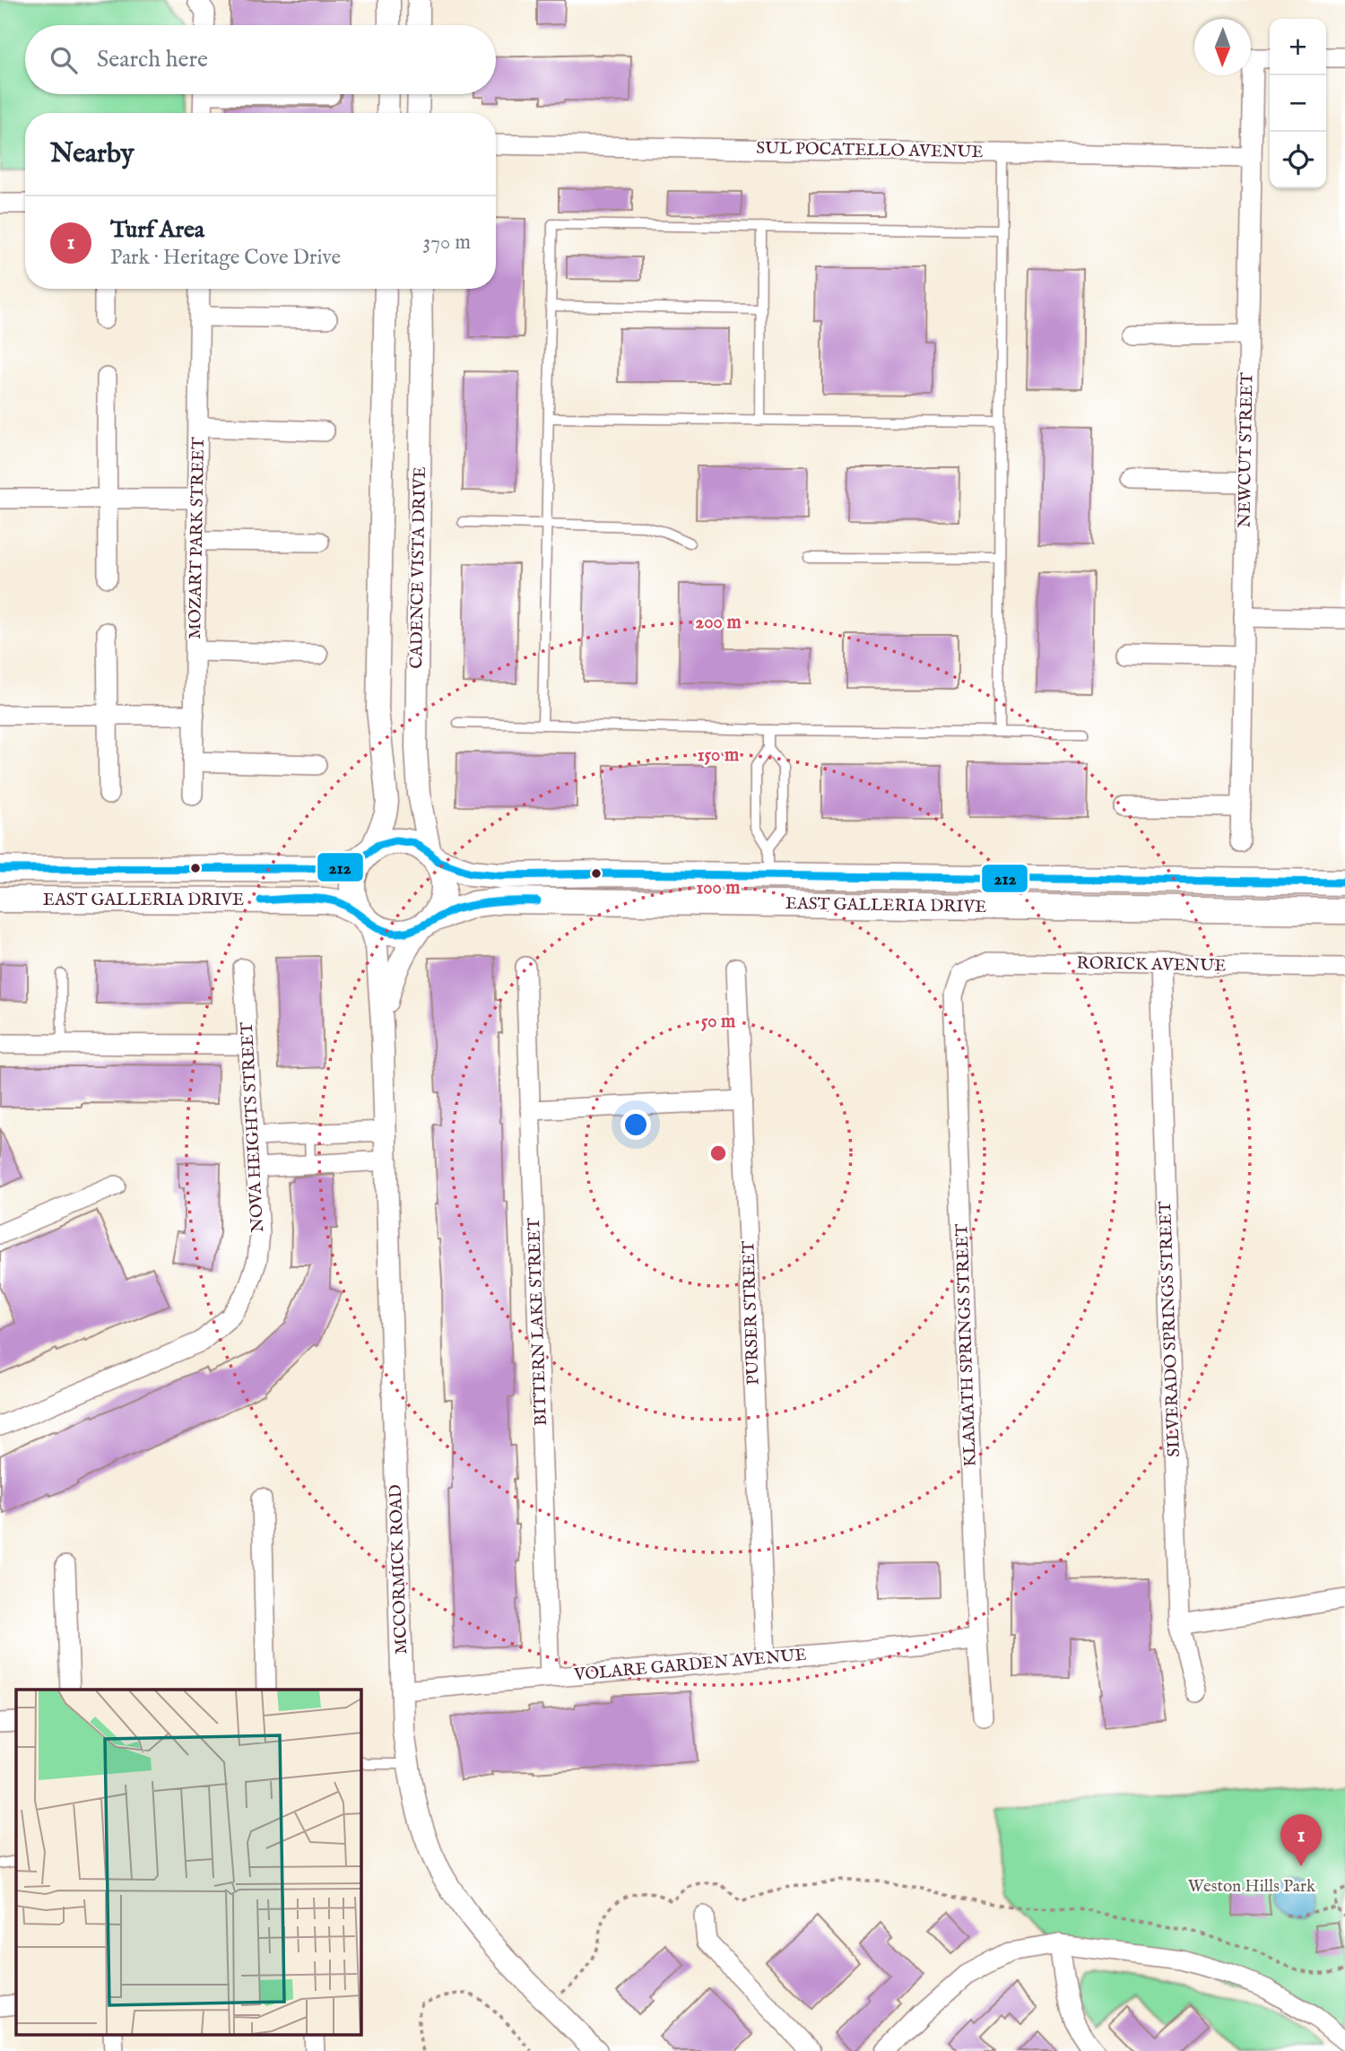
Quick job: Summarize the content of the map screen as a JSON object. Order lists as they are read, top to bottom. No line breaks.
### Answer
{"streets":{"main road":["EAST GALLERIA DRIVE"],"street":["SUL POCATELLO AVENUE","NEWCUT STREET","MOZART PARK STREET","CADENCE VISTA DRIVE","RORICK AVENUE","NOVA HEIGHTS STREET","PURSER STREET","BITTERN LAKE STREET","SILVERADO SPRINGS STREET","KLAMATH SPRINGS STREET","MCCORMICK ROAD","VOLARE GARDEN AVENUE"]},"crossings":[["SUL POCATELLO AVENUE","NEWCUT STREET"],["CADENCE VISTA DRIVE","EAST GALLERIA DRIVE"],["CADENCE VISTA DRIVE","MCCORMICK ROAD"],["EAST GALLERIA DRIVE","MCCORMICK ROAD"],["RORICK AVENUE","SILVERADO SPRINGS STREET"],["RORICK AVENUE","KLAMATH SPRINGS STREET"],["PURSER STREET","VOLARE GARDEN AVENUE"],["BITTERN LAKE STREET","VOLARE GARDEN AVENUE"],["KLAMATH SPRINGS STREET","VOLARE GARDEN AVENUE"],["MCCORMICK ROAD","VOLARE GARDEN AVENUE"]],"parks":["Weston Hills Park"],"lines":["transit line 212"],"north":"bottom","page":{"map_buttons":["+","−"],"search":"Search here","heading":"Nearby","list":[{"mark":"1","name":"Turf Area","note":"Park · Heritage Cove Drive","value":"370 m"}],"pins":"1"},"rings":["200 m","150 m","100 m","50 m"]}
